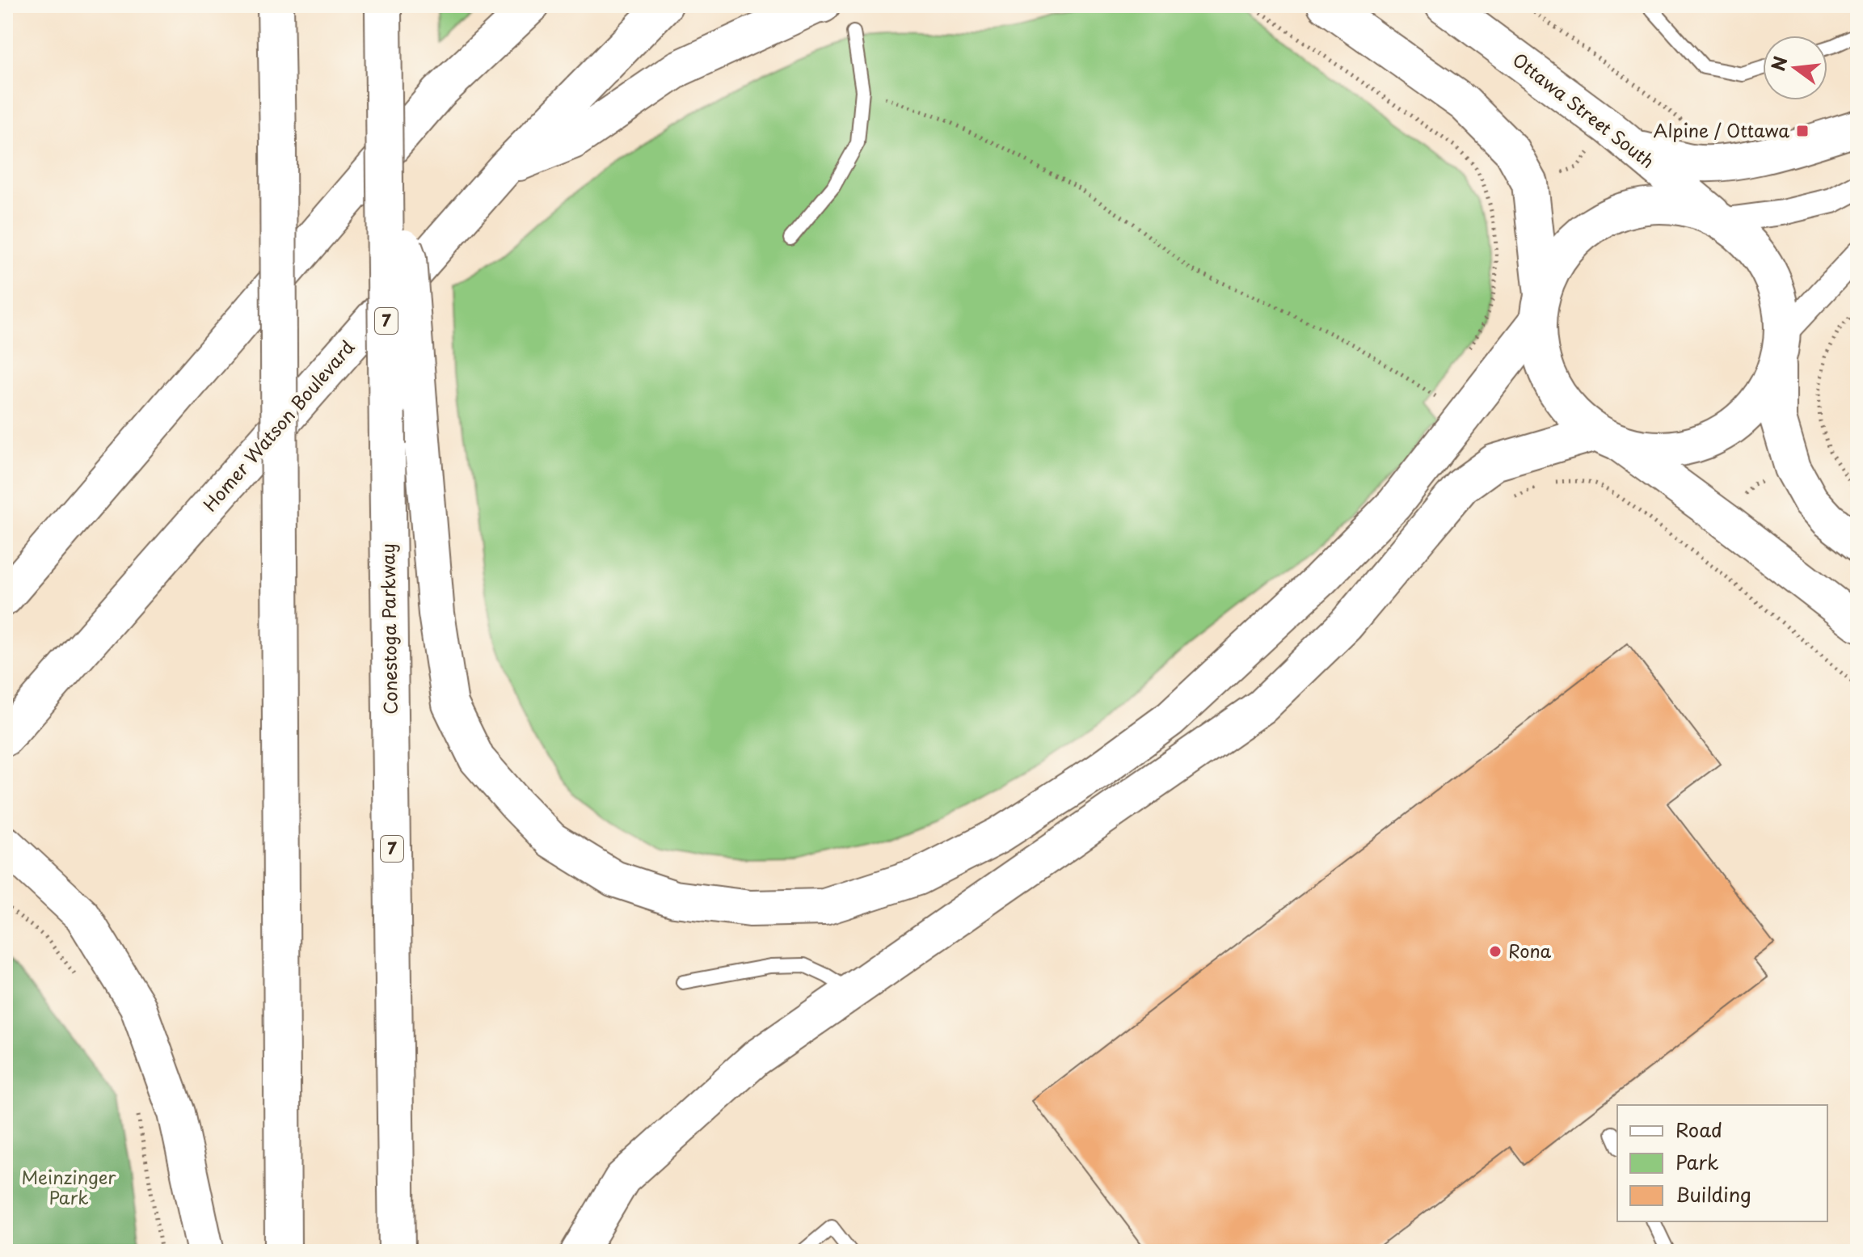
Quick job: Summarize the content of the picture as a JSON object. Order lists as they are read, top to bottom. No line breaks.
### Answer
{"streets":{"main road":["Ottawa Street South","7","Homer Watson Boulevard","Conestoga Parkway"]},"parks":["Meinzinger Park"],"places":{"transit":["Alpine / Ottawa"],"other":["Rona"]},"legend":["Road","Park","Building"],"north":"left"}
